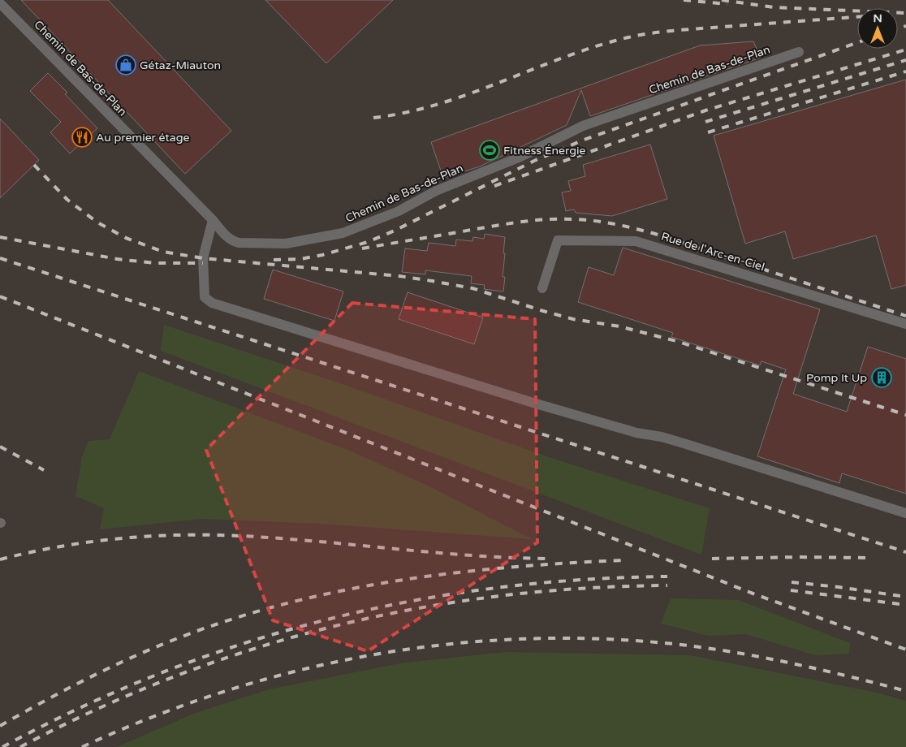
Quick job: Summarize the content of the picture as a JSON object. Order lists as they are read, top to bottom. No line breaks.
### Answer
{"streets":{"street":["Chemin de Bas-de-Plan","Rue de l'Arc-en-Ciel"]},"places":{"shop":["Gétaz-Miauton"],"restaurant":["Au premier étage"],"sports":["Fitness Énergie"],"building":["Pomp It Up"]},"north":"top"}
